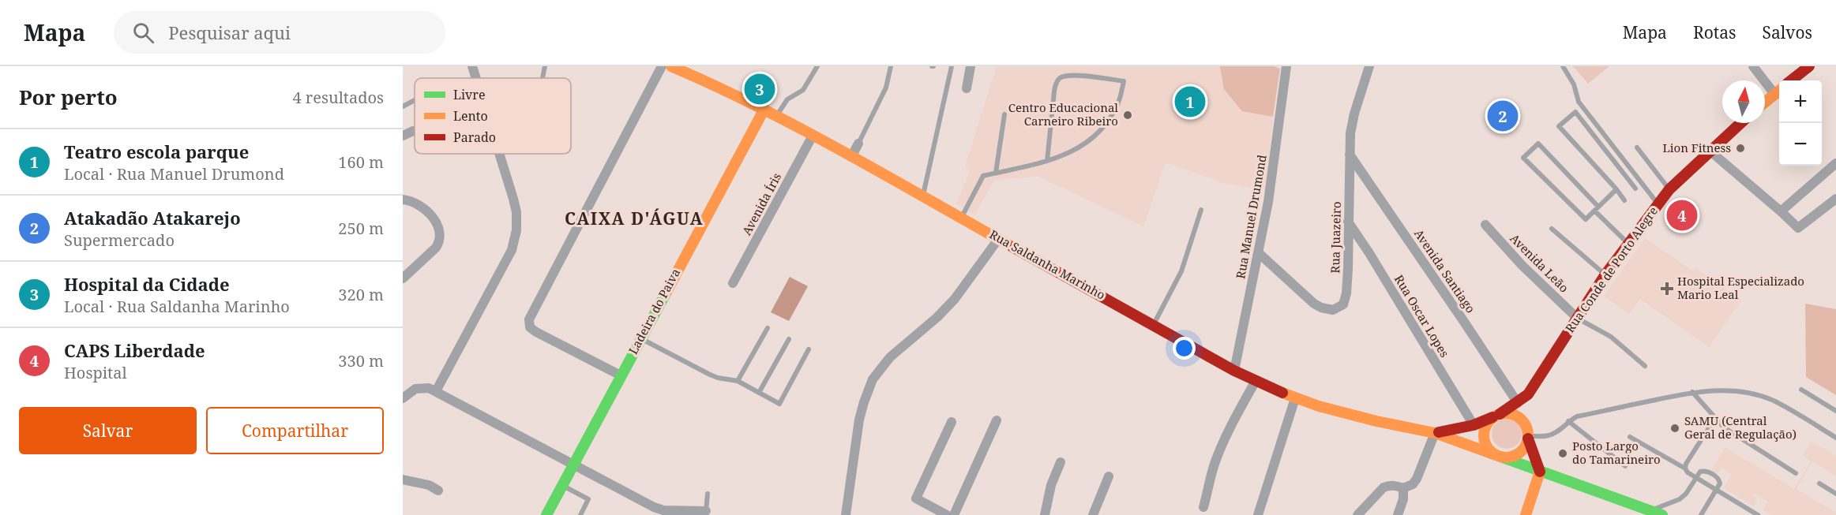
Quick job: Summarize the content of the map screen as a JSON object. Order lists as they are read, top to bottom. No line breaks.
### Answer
{"streets":{"main road":["Rua Saldanha Marinho","Rua Conde de Porto Alegre","Ladeira do Paiva"],"street":["Avenida Íris","Rua Manuel Drumond","Rua Juazeiro","Avenida Leão","Avenida Santiago","Rua Oscar Lopes"]},"crossings":[["Avenida Íris","Rua Saldanha Marinho"],["Rua Manuel Drumond","Rua Juazeiro"],["Rua Manuel Drumond","Rua Saldanha Marinho"],["Rua Juazeiro","Avenida Santiago"],["Rua Juazeiro","Rua Oscar Lopes"],["Avenida Leão","Rua Conde de Porto Alegre"],["Rua Saldanha Marinho","Rua Conde de Porto Alegre"],["Rua Saldanha Marinho","Ladeira do Paiva"],["Rua Saldanha Marinho","Rua Oscar Lopes"],["Rua Conde de Porto Alegre","Avenida Santiago"]],"districts":["CAIXA D'ÁGUA"],"places":{"other":["Centro Educacional Carneiro Ribeiro","Lion Fitness","SAMU (Central Geral de Regulação)","Posto Largo do Tamarineiro"],"health":["Hospital Especializado Mario Leal"]},"legend":["Livre","Lento","Parado"],"north":"top","page":{"header":"Mapa","search":"Pesquisar aqui","nav":["Mapa","Rotas","Salvos"],"heading":["Por perto","4 resultados"],"pins":["3","1","2","4"],"map_buttons":["+","−"],"list":[{"mark":"1","name":"Teatro escola parque","note":"Local · Rua Manuel Drumond","value":"160 m"},{"mark":"2","name":"Atakadão Atakarejo","note":"Supermercado","value":"250 m"},{"mark":"3","name":"Hospital da Cidade","note":"Local · Rua Saldanha Marinho","value":"320 m"},{"mark":"4","name":"CAPS Liberdade","note":"Hospital","value":"330 m"}],"buttons":["Salvar","Compartilhar"]}}
